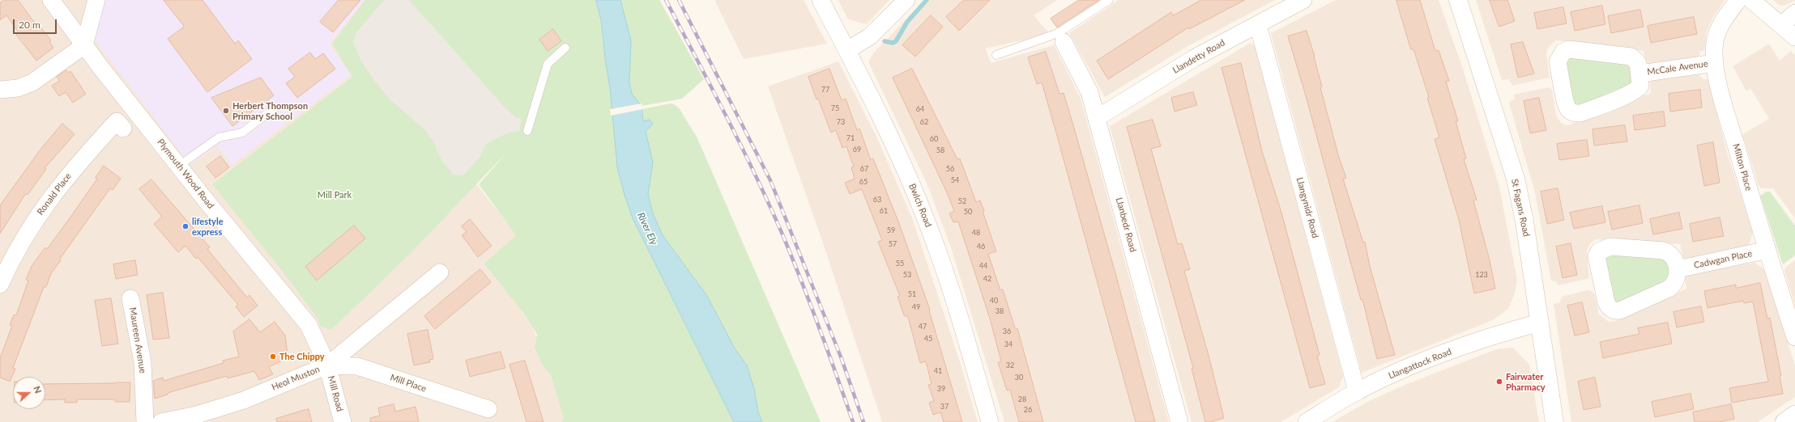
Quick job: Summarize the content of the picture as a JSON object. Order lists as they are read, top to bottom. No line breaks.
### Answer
{"streets":{"street":["Llandetty Road","McCale Avenue","Milton Place","Plymouth Wood Road","Ronald Place","Bwlch Road","Llangynidr Road","St Fagans Road","Llanbedr Road","Cadwgan Place","Maureen Avenue","Llangattock Road","Heol Muston","Mill Place","Mill Road"]},"crossings":[["Llandetty Road","Llangynidr Road"],["Llandetty Road","Llanbedr Road"],["McCale Avenue","Milton Place"],["Milton Place","Cadwgan Place"],["Plymouth Wood Road","Heol Muston"],["Plymouth Wood Road","Mill Place"],["Plymouth Wood Road","Mill Road"],["Llangynidr Road","Llangattock Road"],["St Fagans Road","Llangattock Road"],["Heol Muston","Mill Place"],["Heol Muston","Mill Road"],["Mill Place","Mill Road"]],"water":["River Ely"],"parks":["Mill Park"],"places":["Herbert Thompson Primary School","lifestyle express","The Chippy","Fairwater Pharmacy"],"house_numbers":["77","75","64","73","62","71","60","69","58","67","56","54","65","63","52","61","50","59","48","57","46","55","44","53","123","42","51","40","49","38","47","36","45","34","32","41","30","39","28","37","26"],"scale_bar":"20 m","north":"right"}
